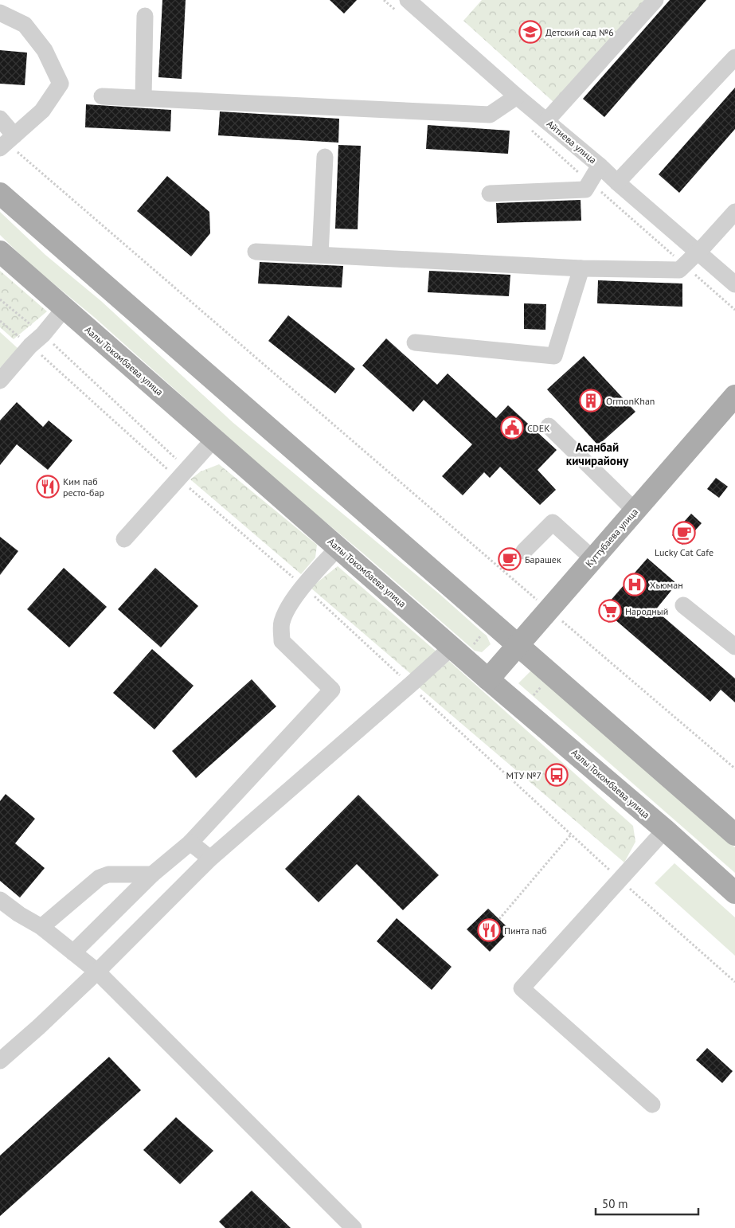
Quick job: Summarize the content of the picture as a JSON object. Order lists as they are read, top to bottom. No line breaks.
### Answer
{"streets":{"main road":["Аалы Токомбаева улица","Куттубаева улица"],"street":["Айтиева улица"]},"crossings":[["Аалы Токомбаева улица","Куттубаева улица"]],"districts":["Асанбай кичирайону"],"places":{"school or university":["Детский сад №6"],"building":["OrmonKhan"],"public building":["CDEK"],"restaurant":["Ким паб ресто-бар","Пинта паб"],"cafe":["Lucky Cat Cafe","Барашек"],"hospital":["Хьюман"],"supermarket":["Народный"],"bus stop":["МТУ №7"]},"scale_bar":"50 m"}
